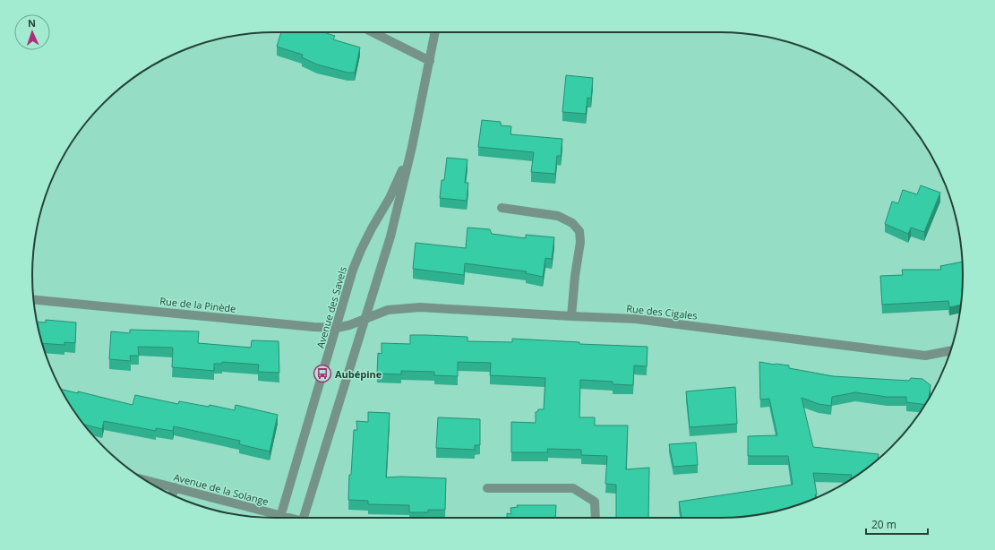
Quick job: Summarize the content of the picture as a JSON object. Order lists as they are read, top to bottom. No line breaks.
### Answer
{"streets":{"street":["Rue de la Pinède","Avenue des Savels","Rue des Cigales","Avenue de la Solange"]},"crossings":[["Rue de la Pinède","Avenue des Savels"],["Rue de la Pinède","Rue des Cigales"],["Avenue des Savels","Rue des Cigales"]],"places":{"bus stop":["Aubépine"]},"scale_bar":"20 m","north":"top"}
